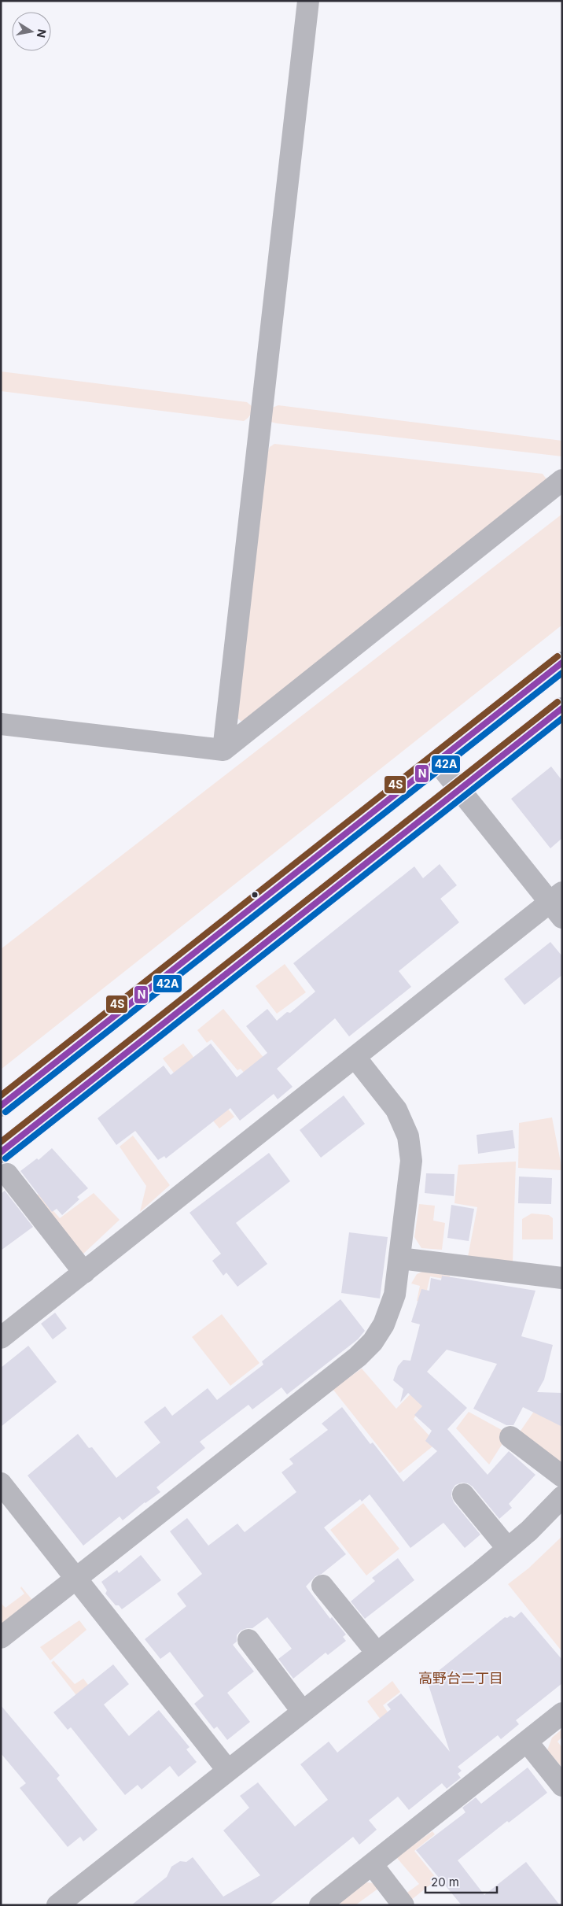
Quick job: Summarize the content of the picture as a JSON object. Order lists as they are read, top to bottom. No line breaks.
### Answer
{"districts":["高野台二丁目"],"lines":["transit line 4S","transit line N","transit line 42A"],"scale_bar":"20 m","north":"right"}
